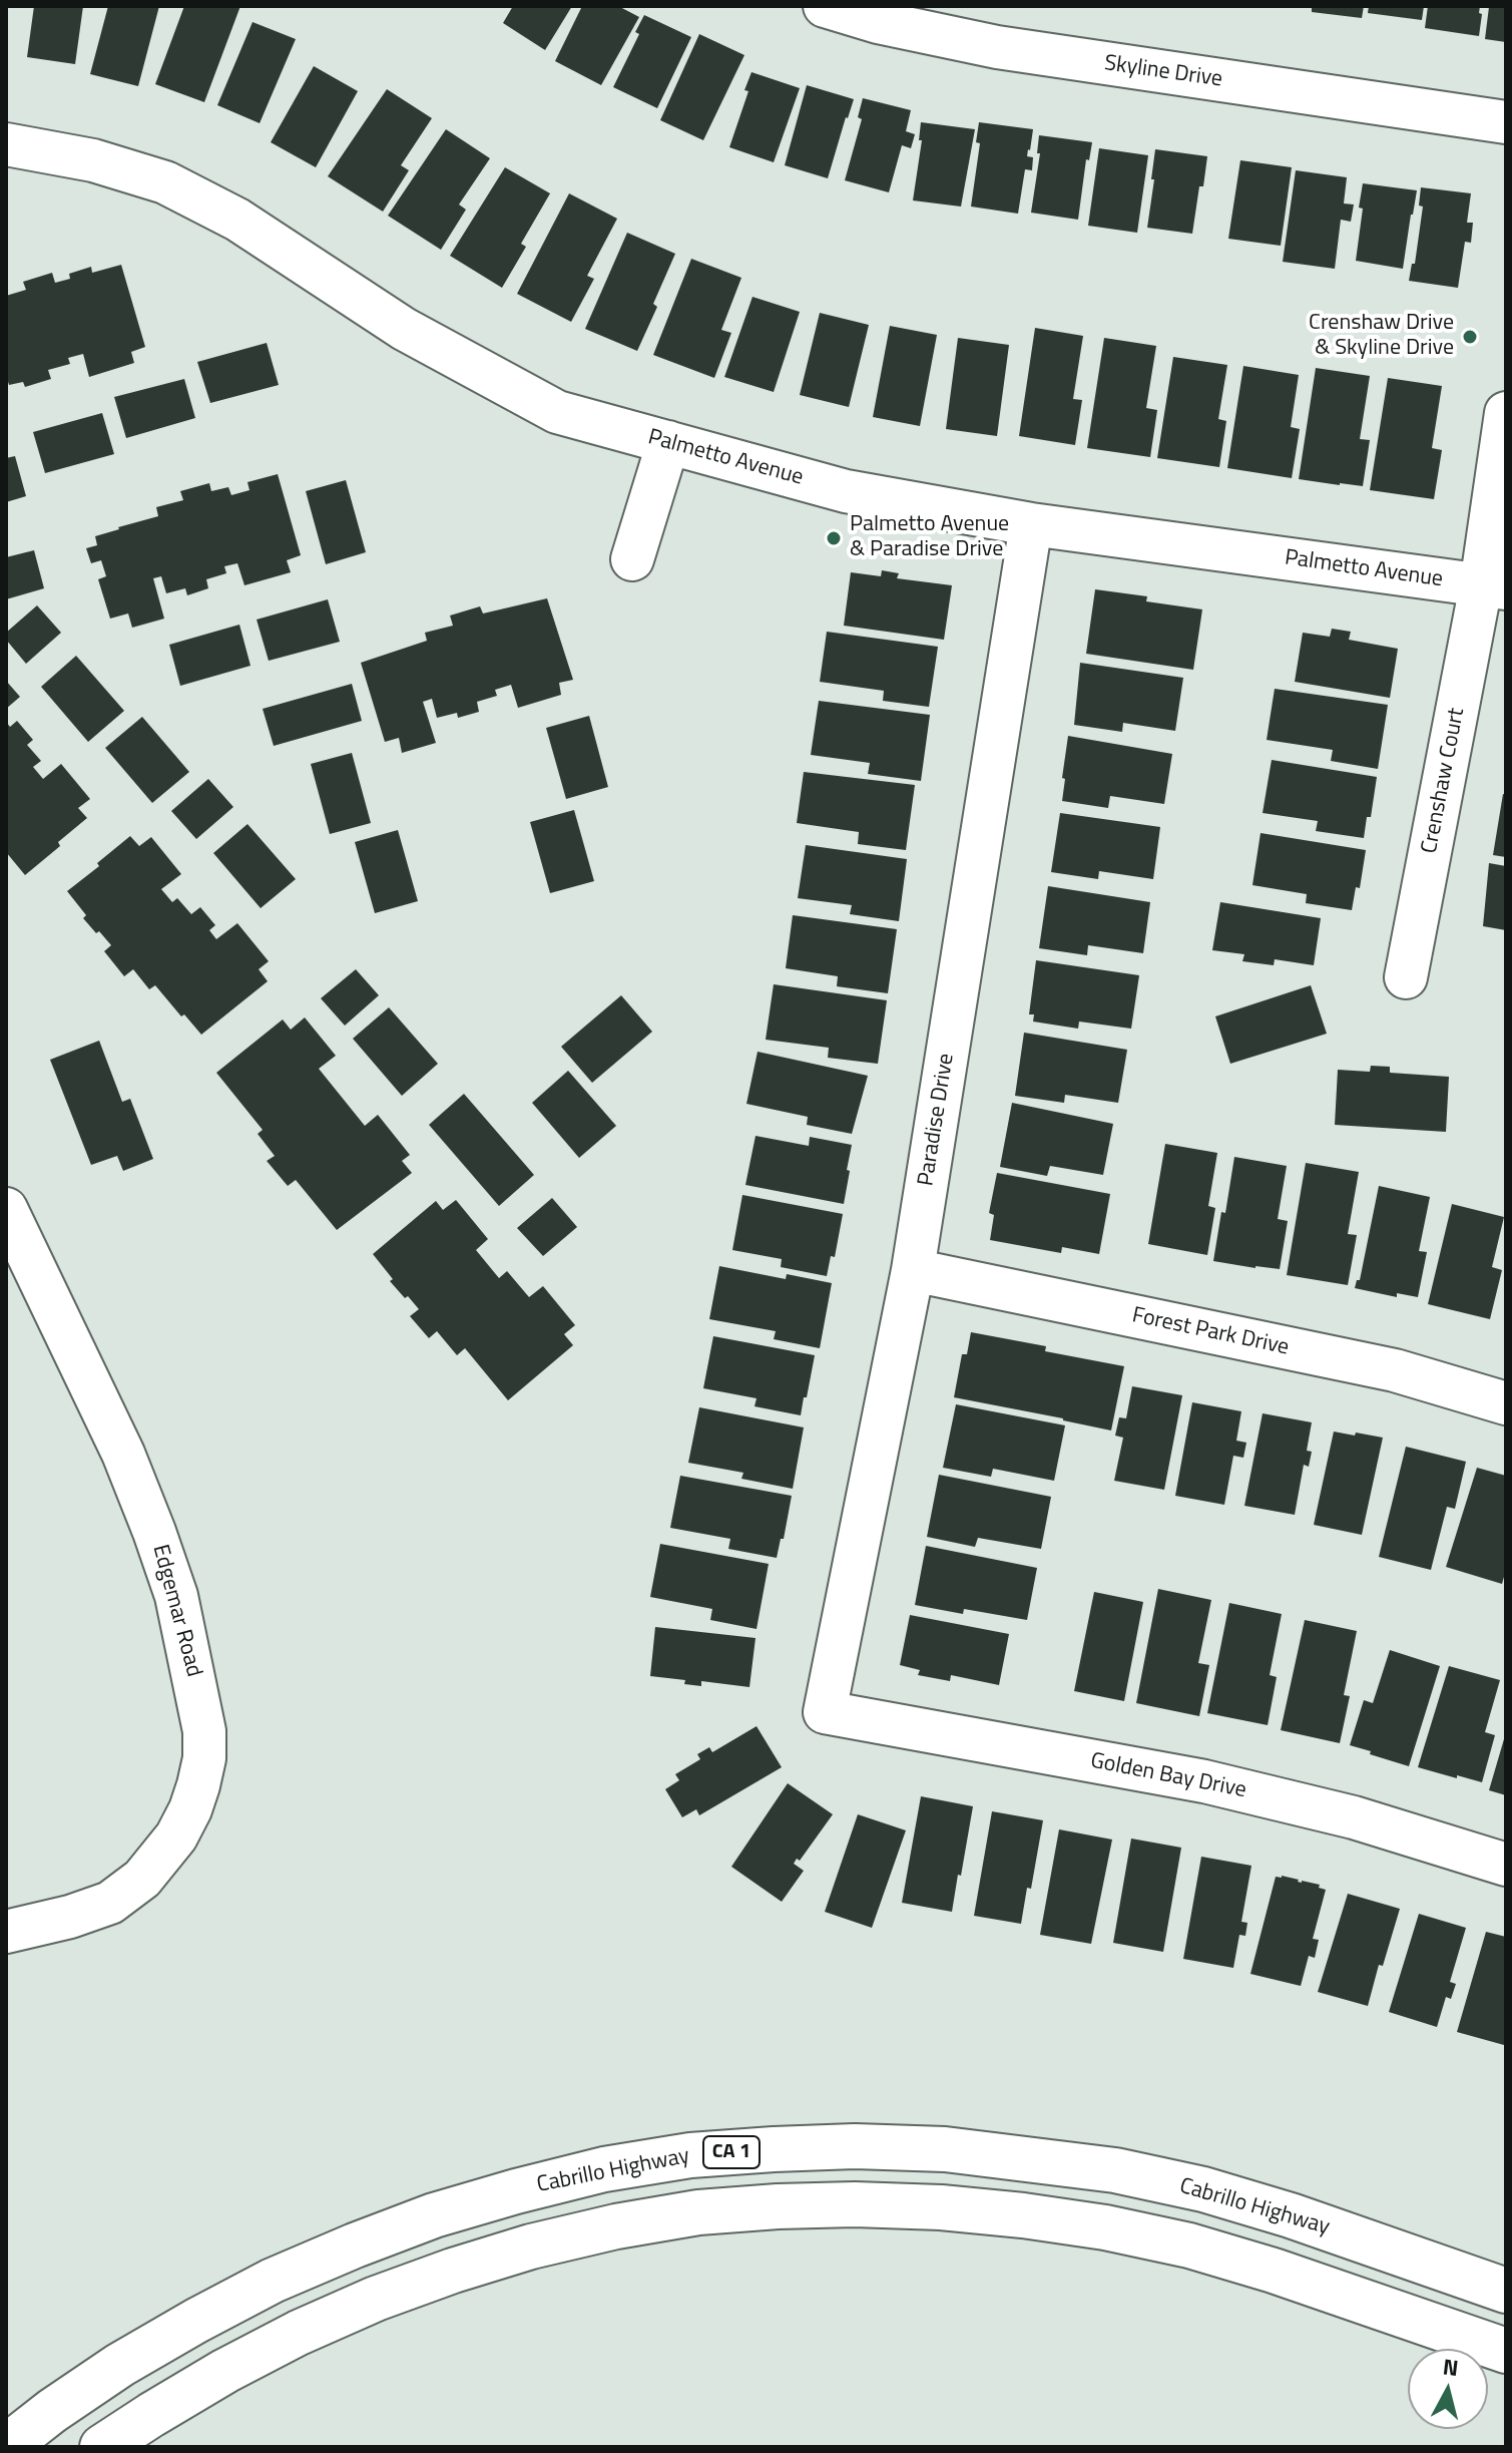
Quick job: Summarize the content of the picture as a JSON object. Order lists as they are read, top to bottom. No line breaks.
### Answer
{"streets":{"highway":["CA 1","Cabrillo Highway"],"street":["Skyline Drive","Palmetto Avenue","Crenshaw Court","Paradise Drive","Forest Park Drive","Edgemar Road","Golden Bay Drive"]},"crossings":[["Palmetto Avenue","Crenshaw Court"],["Palmetto Avenue","Paradise Drive"],["Paradise Drive","Forest Park Drive"],["Paradise Drive","Golden Bay Drive"]],"places":["Crenshaw Drive & Skyline Drive","Palmetto Avenue & Paradise Drive"],"north":"top"}
